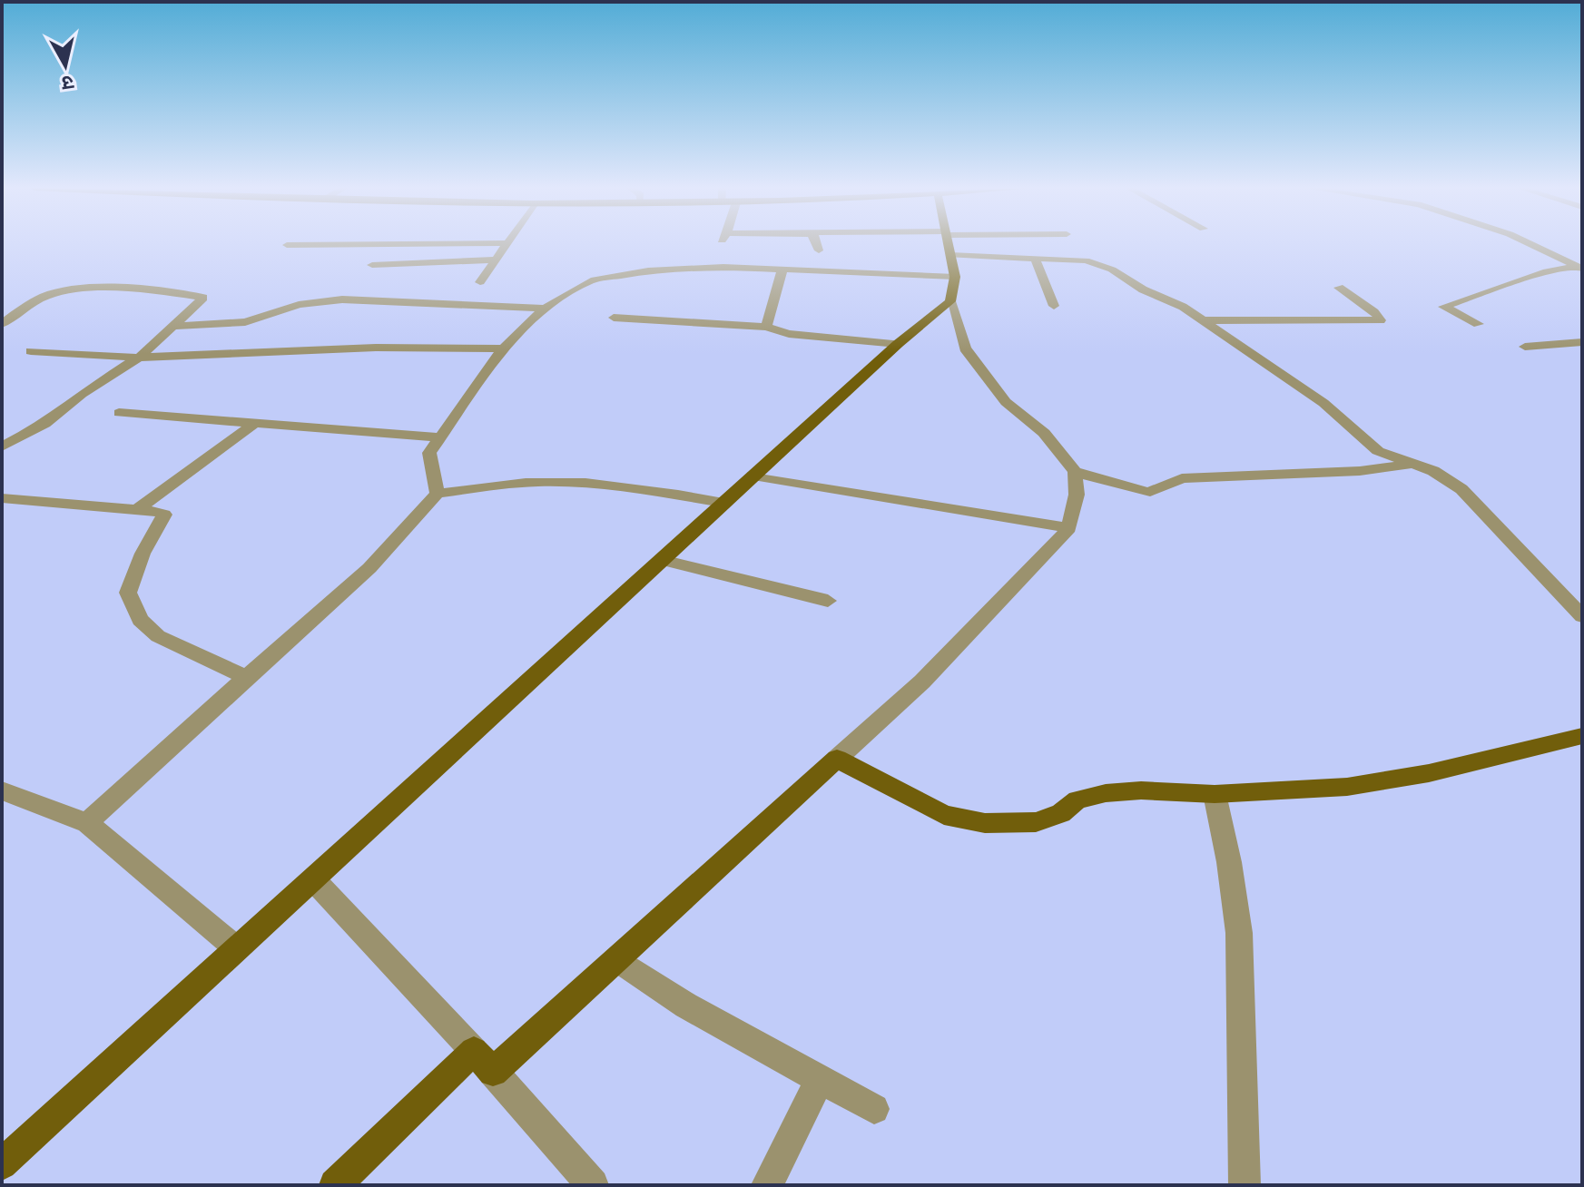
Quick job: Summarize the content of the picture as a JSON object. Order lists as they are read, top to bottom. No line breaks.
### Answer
{"north":"bottom"}
